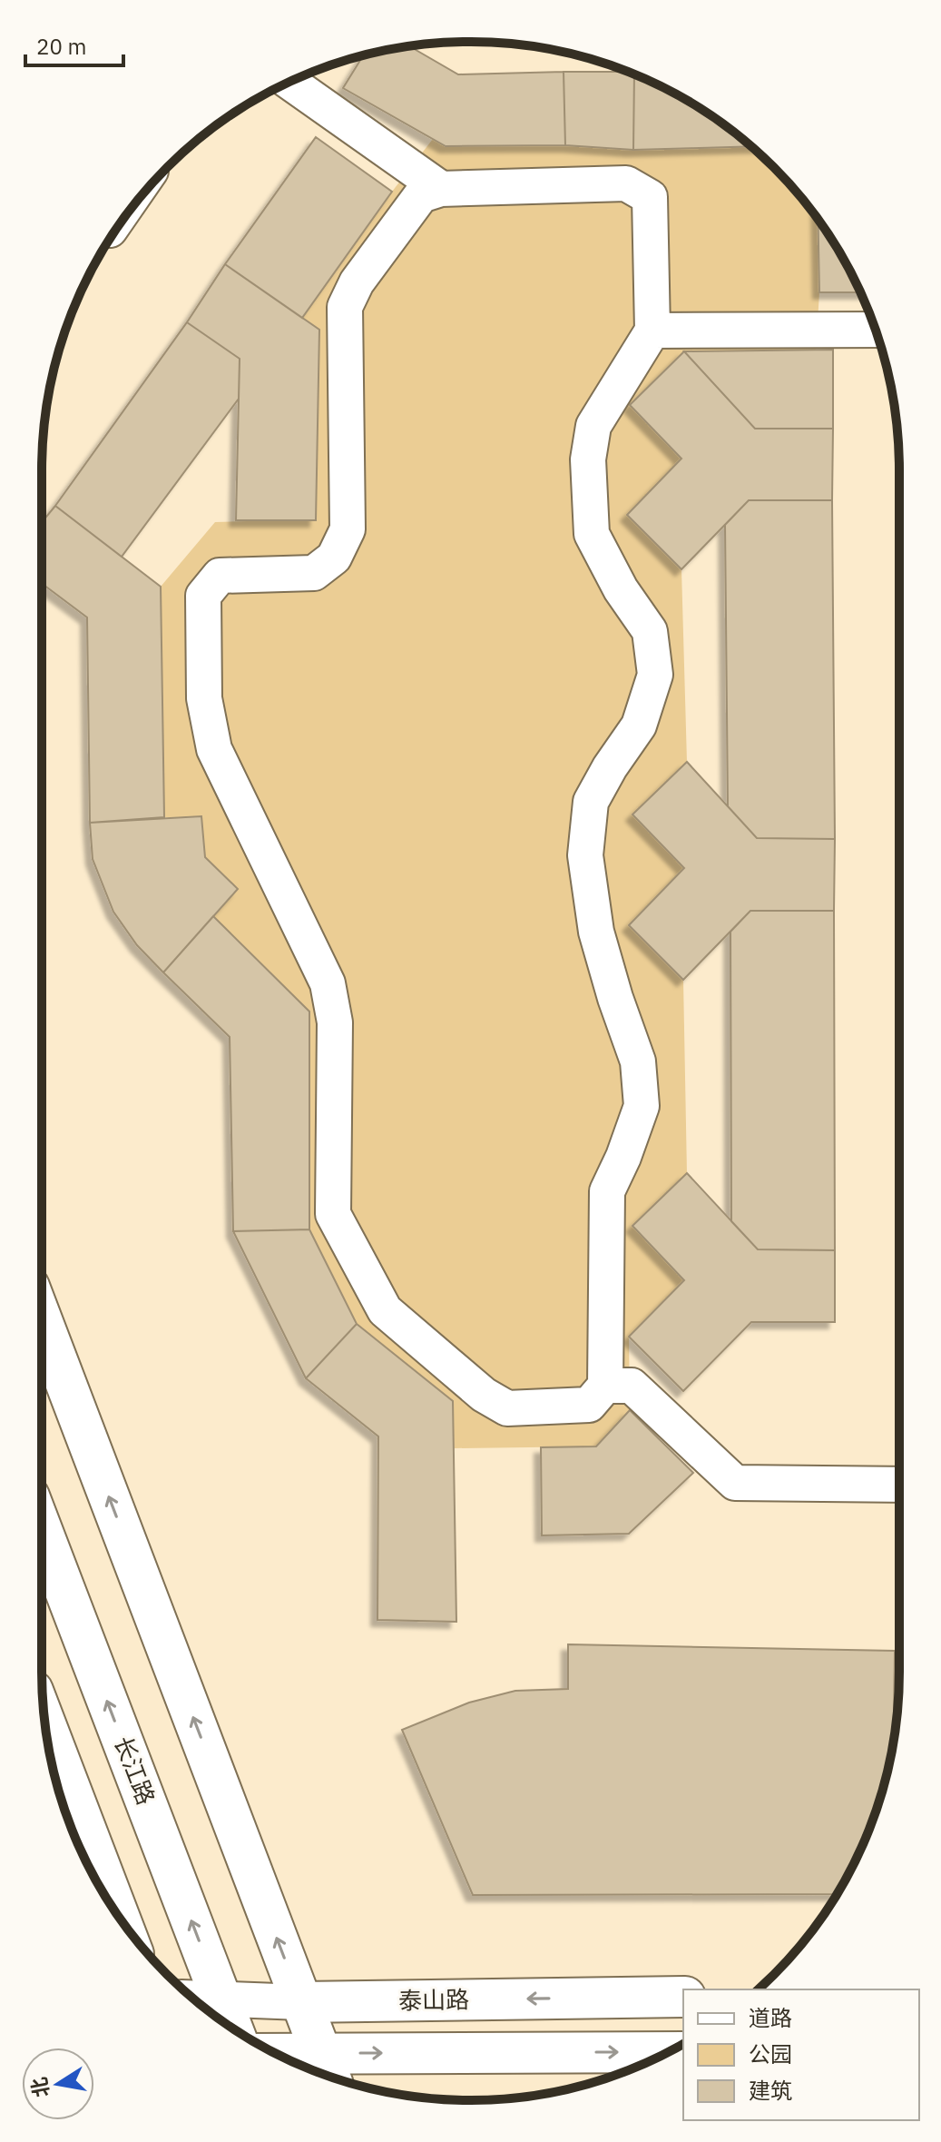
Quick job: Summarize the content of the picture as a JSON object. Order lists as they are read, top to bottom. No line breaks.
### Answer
{"streets":{"main road":["长江路","泰山路"]},"crossings":[["长江路","泰山路"]],"legend":["道路","公园","建筑"],"scale_bar":"20 m","north":"left"}
